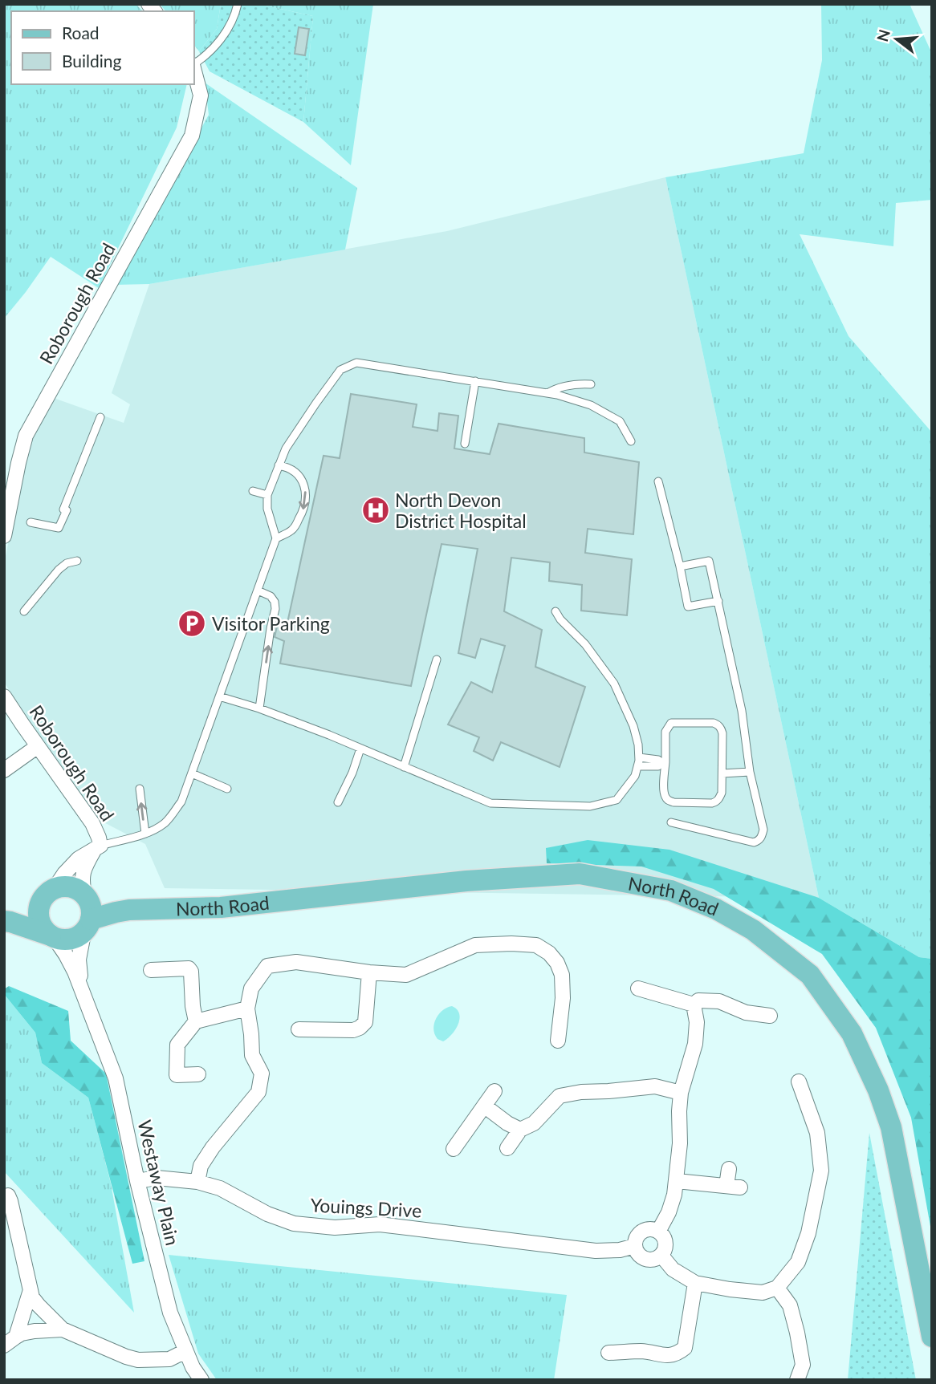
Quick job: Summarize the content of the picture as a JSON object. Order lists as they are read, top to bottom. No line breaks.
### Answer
{"streets":{"main road":["North Road"],"street":["Roborough Road","Westaway Plain","Youings Drive"]},"crossings":[["Roborough Road","North Road"],["Roborough Road","Westaway Plain"],["North Road","Westaway Plain"],["Westaway Plain","Youings Drive"]],"places":{"hospital":["North Devon District Hospital"],"parking":["Visitor Parking"]},"legend":["Road","Building"],"north":"left"}
